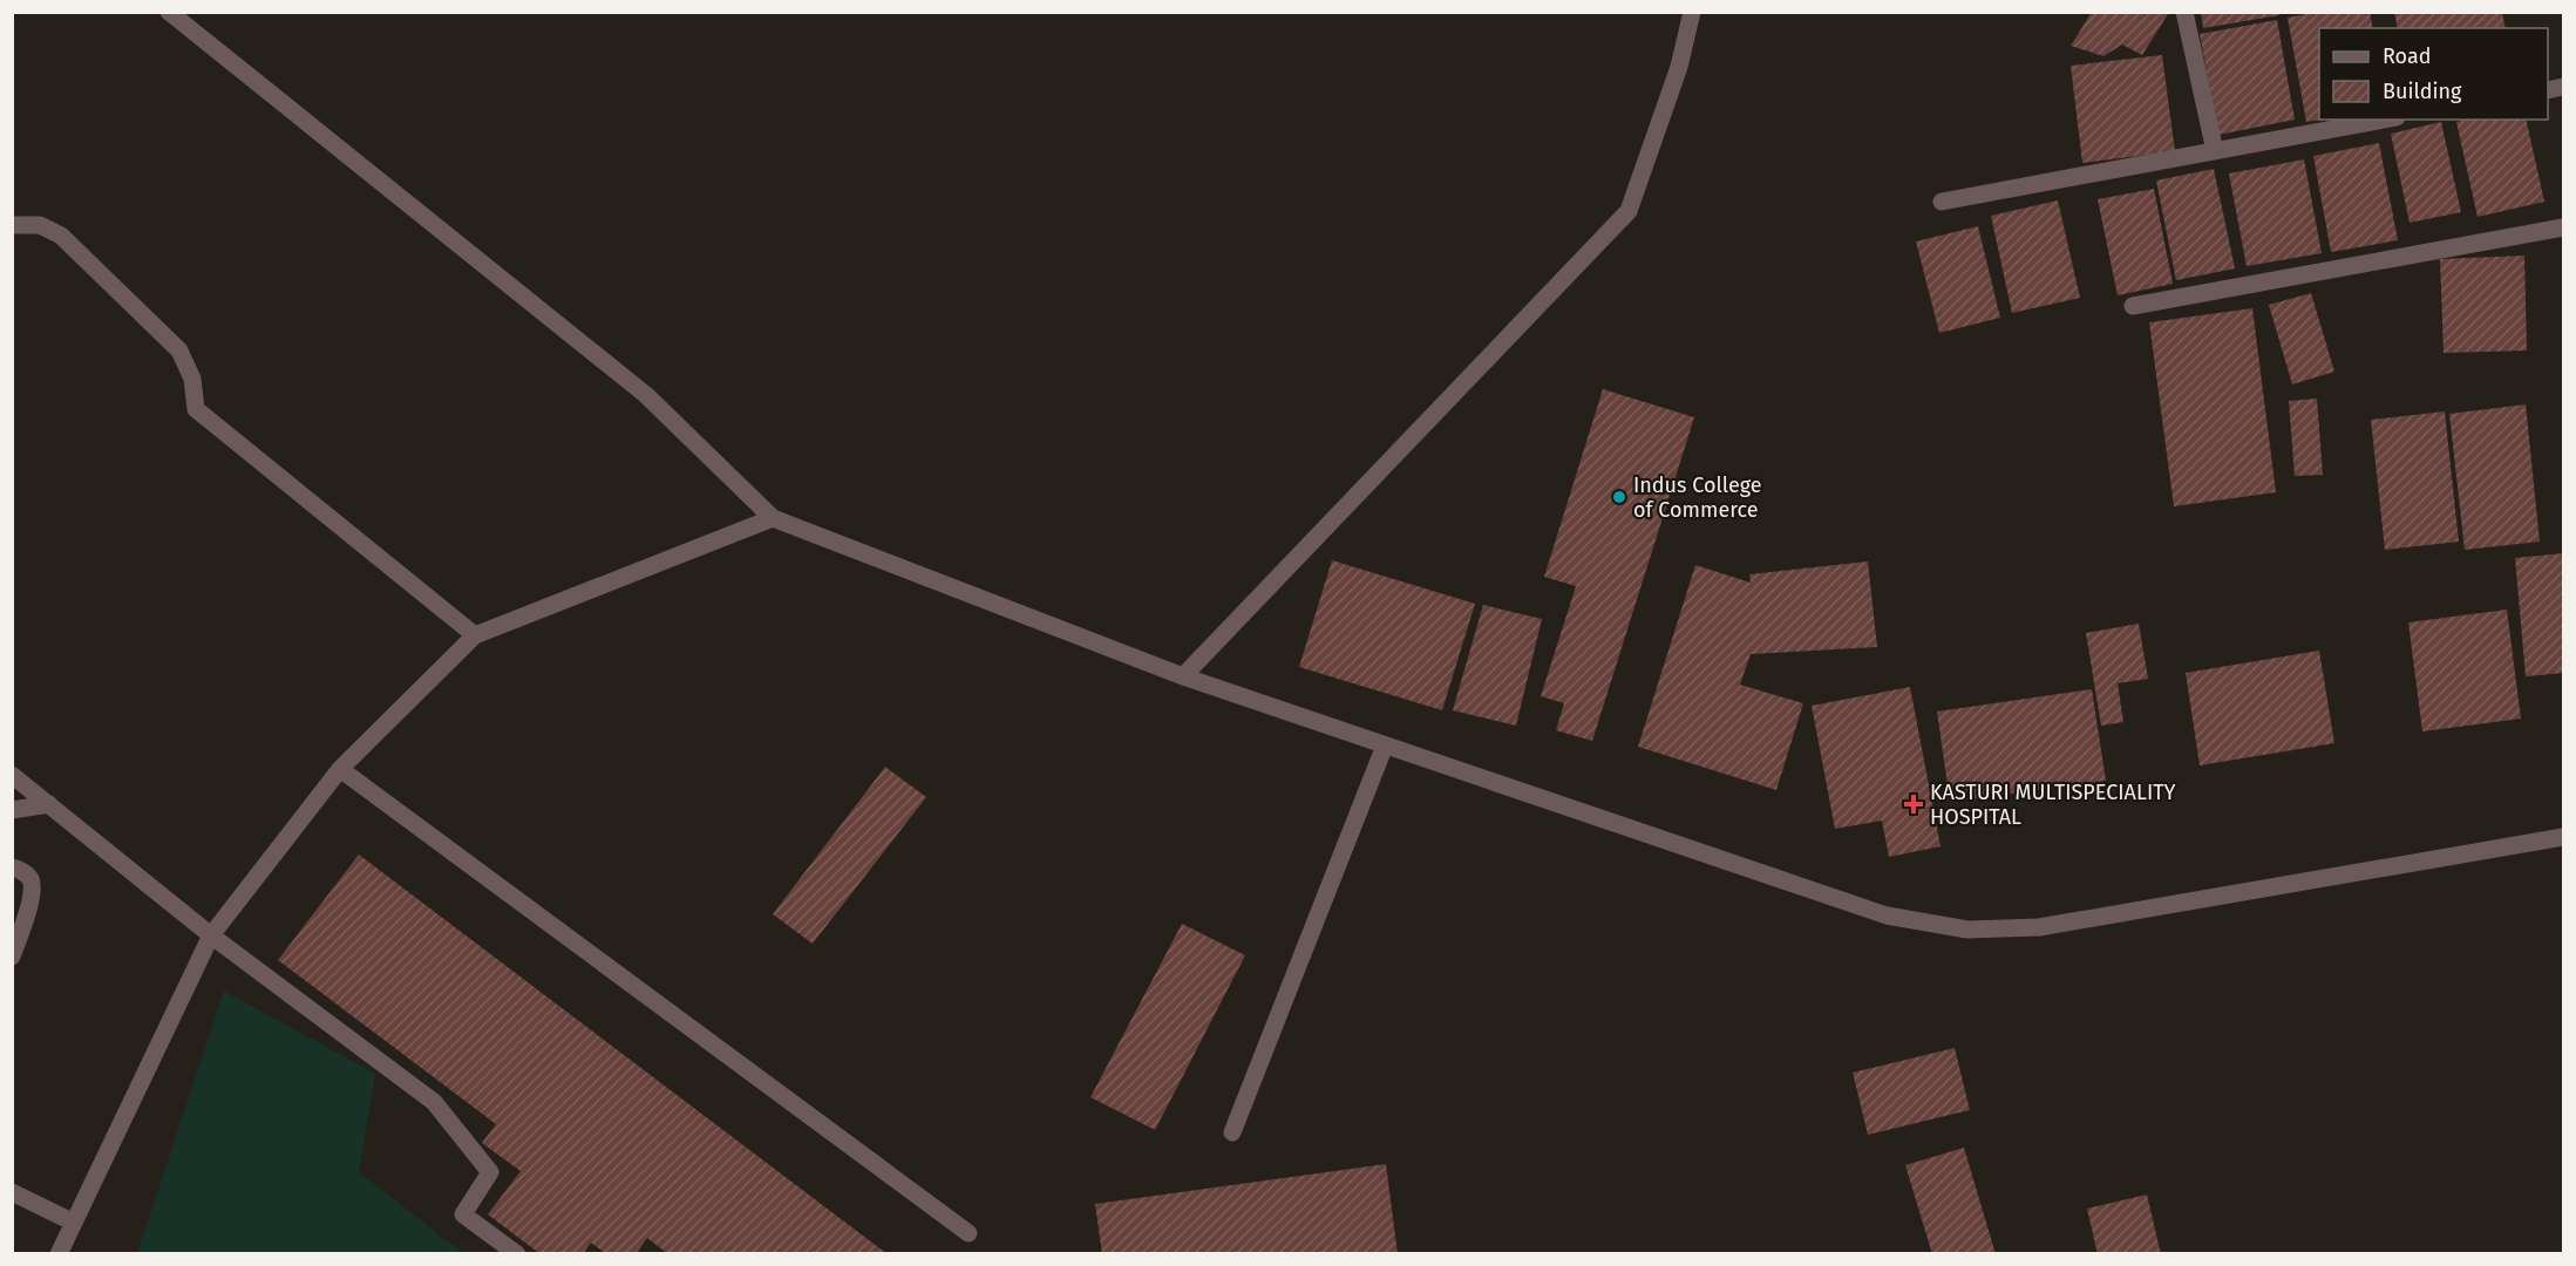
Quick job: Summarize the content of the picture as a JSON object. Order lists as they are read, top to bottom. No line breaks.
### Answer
{"places":{"other":["Indus College of Commerce"],"health":["KASTURI MULTISPECIALITY HOSPITAL"]},"legend":["Road","Building"]}
